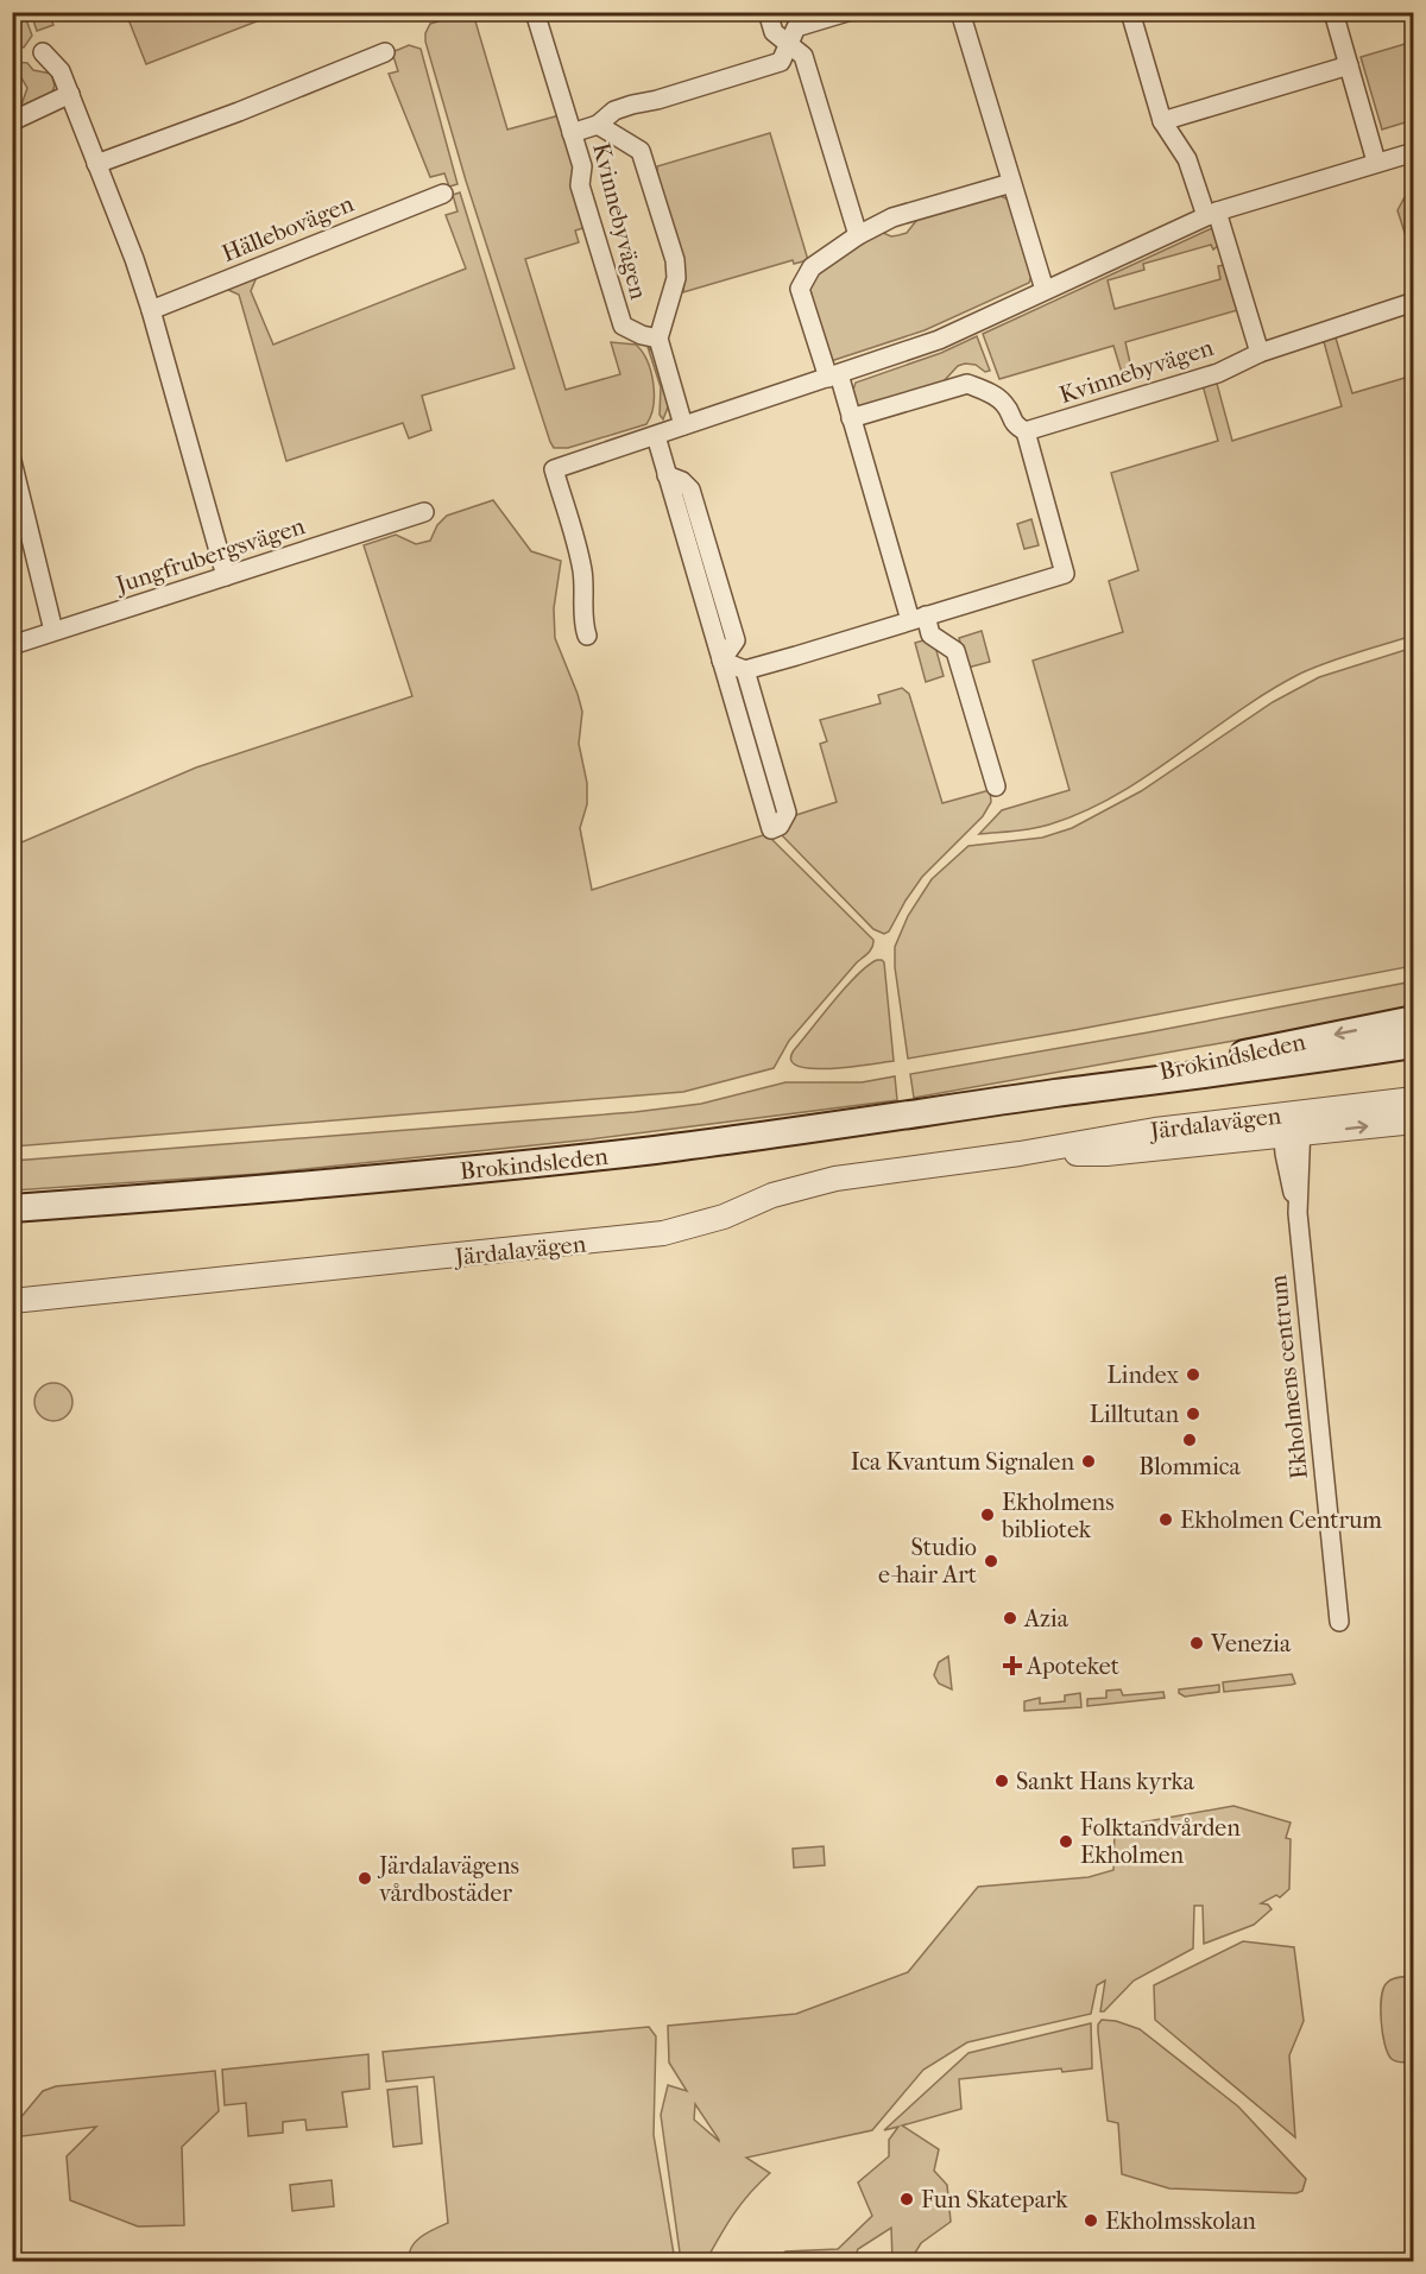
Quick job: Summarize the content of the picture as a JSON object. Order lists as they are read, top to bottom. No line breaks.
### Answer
{"streets":{"main road":["Brokindsleden"],"street":["Kvinnebyvägen","Hällebovägen","Jungfrubergsvägen","Järdalavägen","Ekholmens centrum"]},"crossings":[["Järdalavägen","Ekholmens centrum"]],"places":{"other":["Lindex","Lilltutan","Blommica","Ica Kvantum Signalen","Ekholmens bibliotek","Ekholmen Centrum","Studio e-hair Art","Azia","Venezia","Sankt Hans kyrka","Folktandvården Ekholmen","Järdalavägens vårdbostäder","Fun Skatepark","Ekholmsskolan"],"health":["Apoteket"]}}
